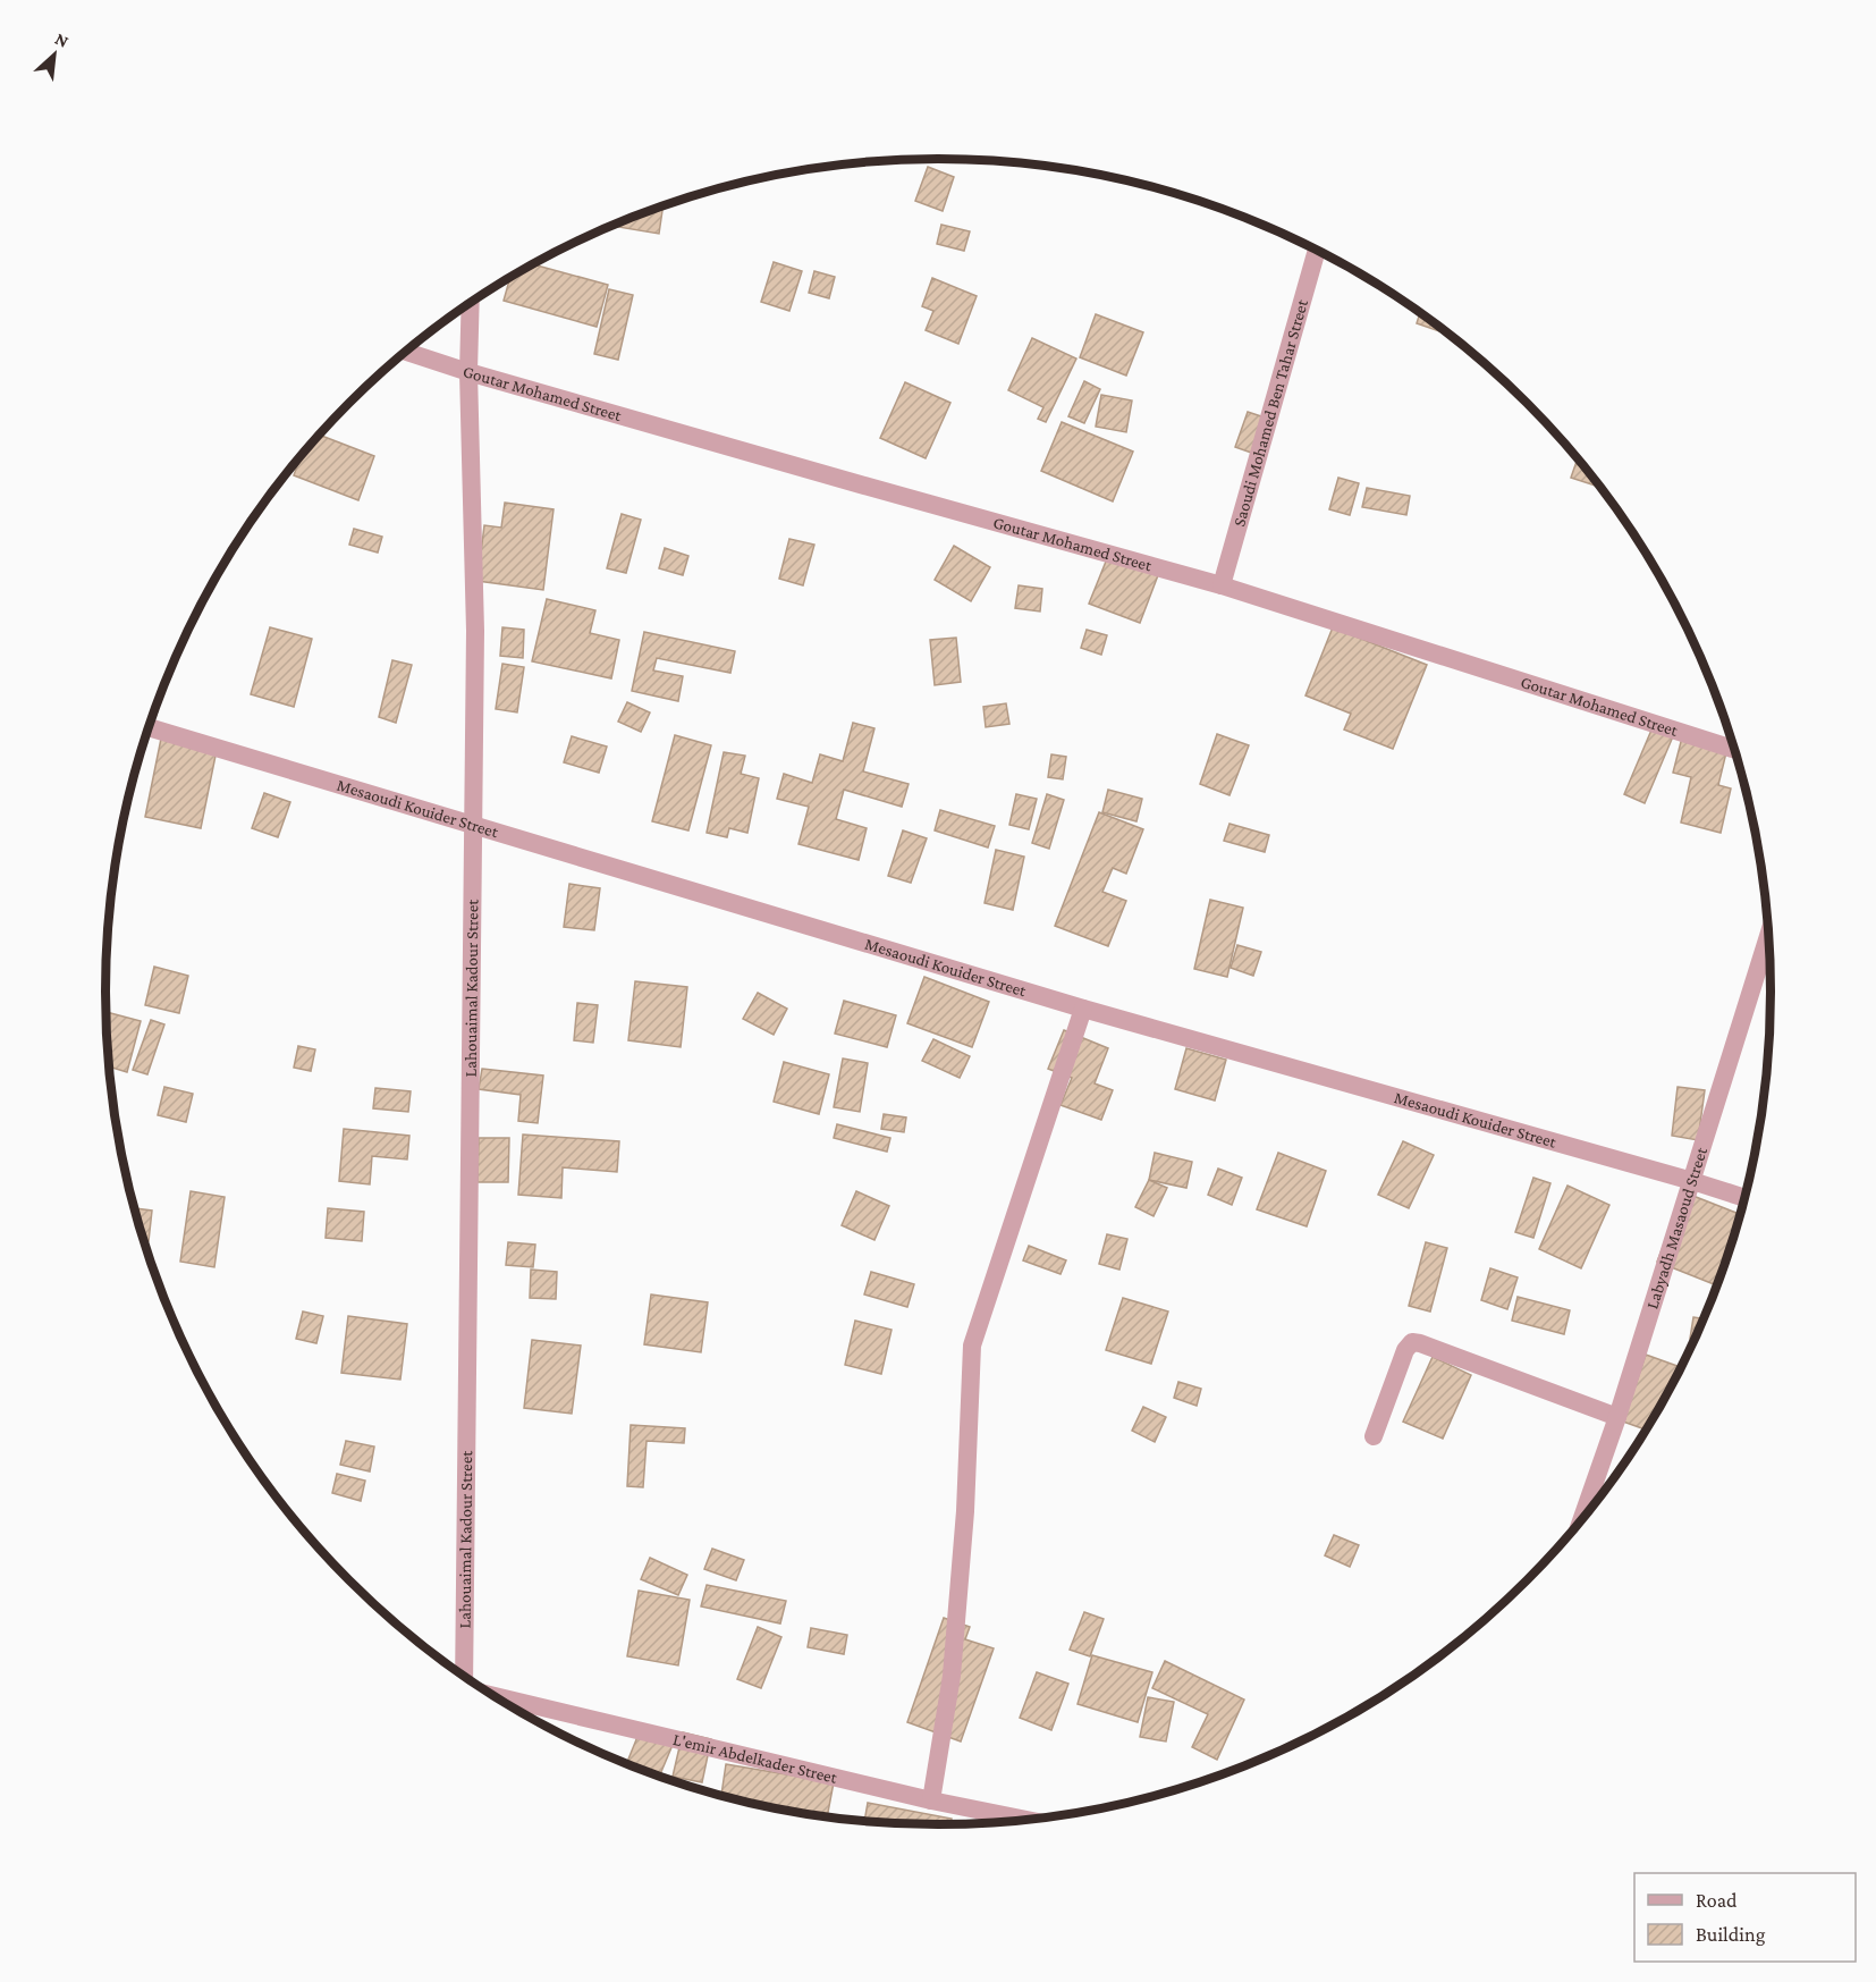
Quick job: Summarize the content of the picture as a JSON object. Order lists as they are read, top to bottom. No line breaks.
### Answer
{"streets":{"street":["Goutar Mohamed Street","Saoudi Mohamed Ben Tahar Street","Mesaoudi Kouider Street","Lahouaimal Kadour Street","Labyadh Masaoud Street","L'emir Abdelkader Street"]},"crossings":[["Goutar Mohamed Street","Saoudi Mohamed Ben Tahar Street"],["Goutar Mohamed Street","Lahouaimal Kadour Street"],["Mesaoudi Kouider Street","Lahouaimal Kadour Street"],["Mesaoudi Kouider Street","Labyadh Masaoud Street"]],"legend":["Road","Building"],"north":"top right"}
